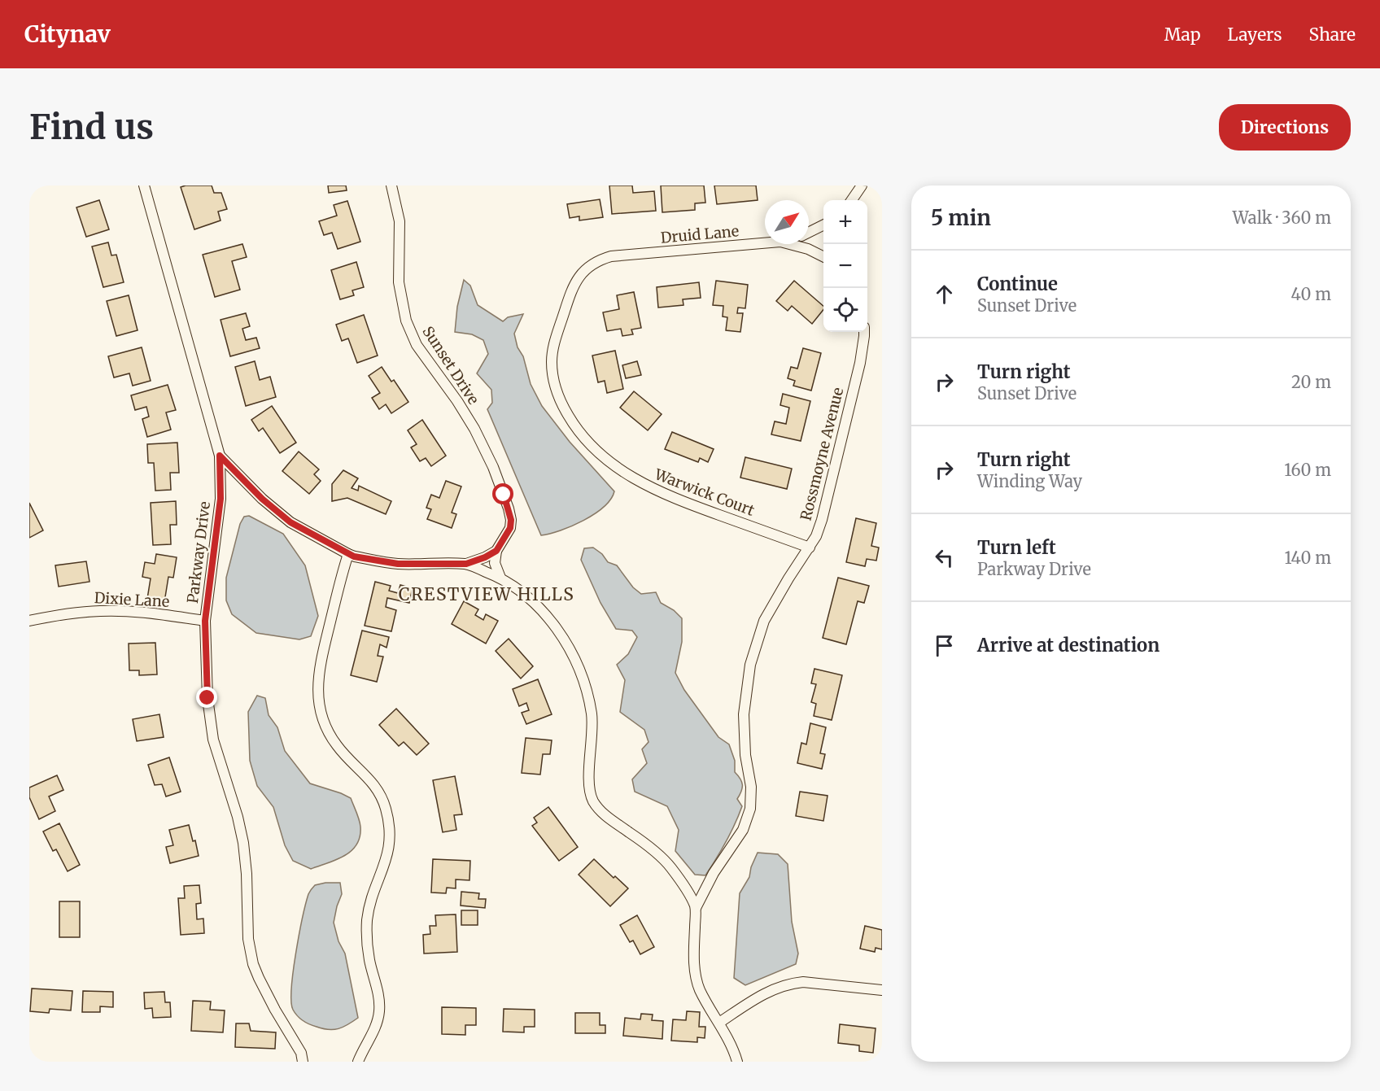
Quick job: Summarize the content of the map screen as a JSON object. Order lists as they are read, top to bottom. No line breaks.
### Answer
{"streets":{"street":["Druid Lane","Sunset Drive","Rossmoyne Avenue","Warwick Court","Parkway Drive","Dixie Lane"]},"crossings":[["Druid Lane","Warwick Court"],["Rossmoyne Avenue","Warwick Court"],["Parkway Drive","Dixie Lane"]],"districts":["CRESTVIEW HILLS"],"north":"top right","page":{"header":"Citynav","nav":["Map","Layers","Share"],"buttons":"Directions","title":"Find us","heading":["5 min","Walk · 360 m"],"map_buttons":["+","−"],"list":[["Continue","Sunset Drive","40 m"],["Turn right","Sunset Drive","20 m"],["Turn right","Winding Way","160 m"],["Turn left","Parkway Drive","140 m"],"Arrive at destination"]}}
